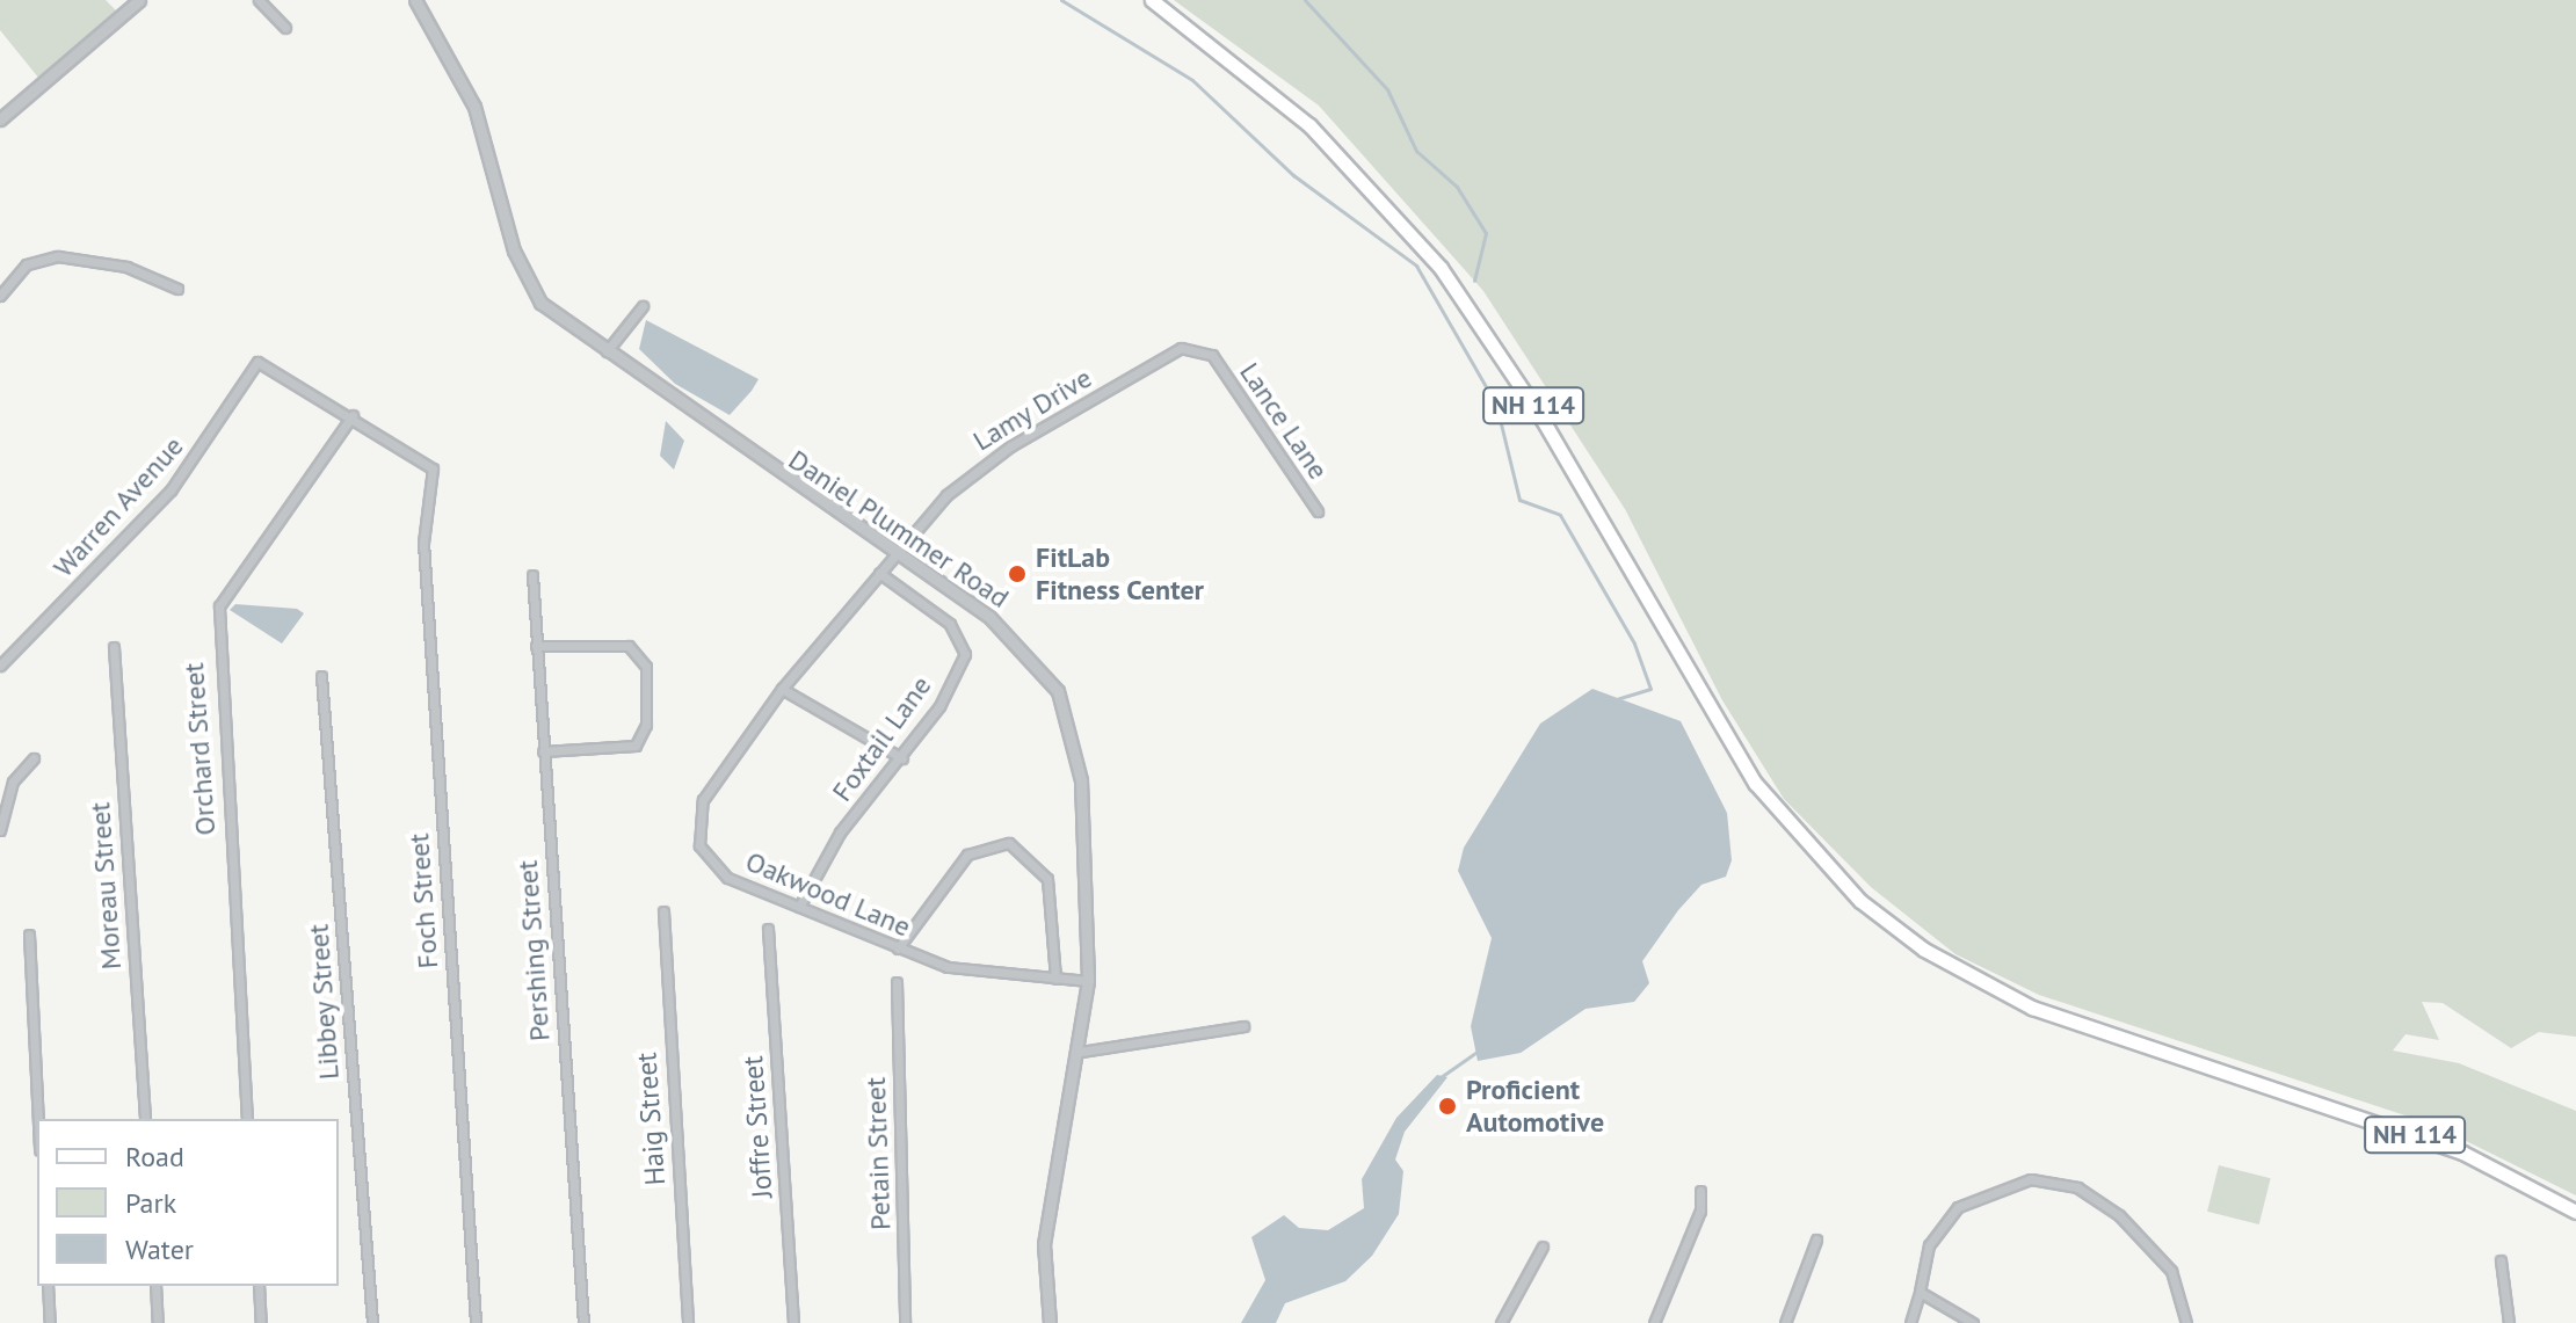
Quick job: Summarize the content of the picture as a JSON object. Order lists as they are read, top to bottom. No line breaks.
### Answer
{"streets":{"main road":["NH 114"],"street":["Lamy Drive","Lance Lane","Warren Avenue","Daniel Plummer Road","Foxtail Lane","Orchard Street","Moreau Street","Oakwood Lane","Foch Street","Pershing Street","Libbey Street","Haig Street","Joffre Street","Petain Street"]},"crossings":[["Lamy Drive","Lance Lane"],["Lamy Drive","Daniel Plummer Road"],["Lamy Drive","Oakwood Lane"],["Warren Avenue","Orchard Street"],["Warren Avenue","Foch Street"],["Daniel Plummer Road","Oakwood Lane"],["Foxtail Lane","Oakwood Lane"],["Orchard Street","Foch Street"]],"places":["FitLab Fitness Center","Proficient Automotive"],"legend":["Road","Park","Water"]}
